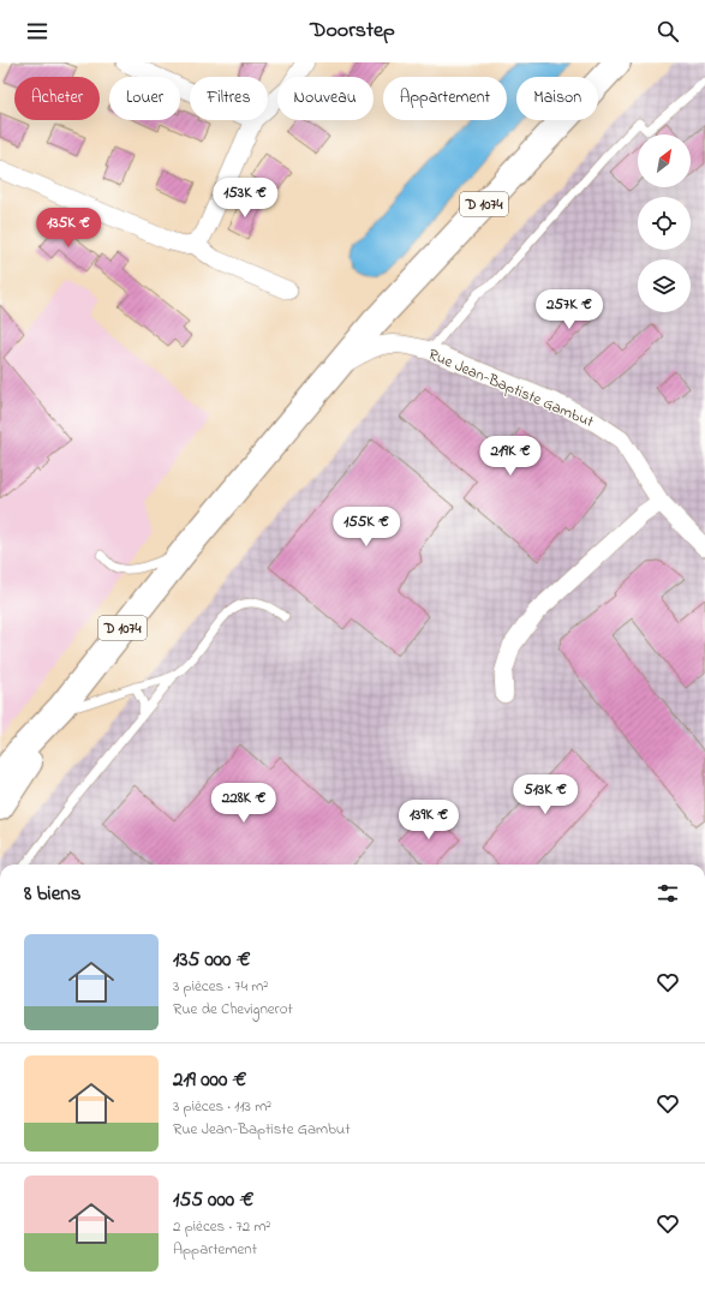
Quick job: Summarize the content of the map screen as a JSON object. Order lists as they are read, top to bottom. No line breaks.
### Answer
{"streets":{"main road":["D 1074"],"street":["Rue Jean-Baptiste Gambut"]},"crossings":[["D 1074","Rue Jean-Baptiste Gambut"]],"north":"top right","page":{"header":"Doorstep","chip":["Acheter","Louer","Filtres","Nouveau","Appartement","Maison"],"price":["153K €","135K €","257K €","219K €","155K €","513K €","228K €","139K €"],"heading":"8 biens","list":[{"name":"135 000 €","note":"3 pièces · 74 m² · Rue de Chevignerot"},{"name":"219 000 €","note":"3 pièces · 113 m² · Rue Jean-Baptiste Gambut"},{"name":"155 000 €","note":"2 pièces · 72 m² · Appartement"}]}}
